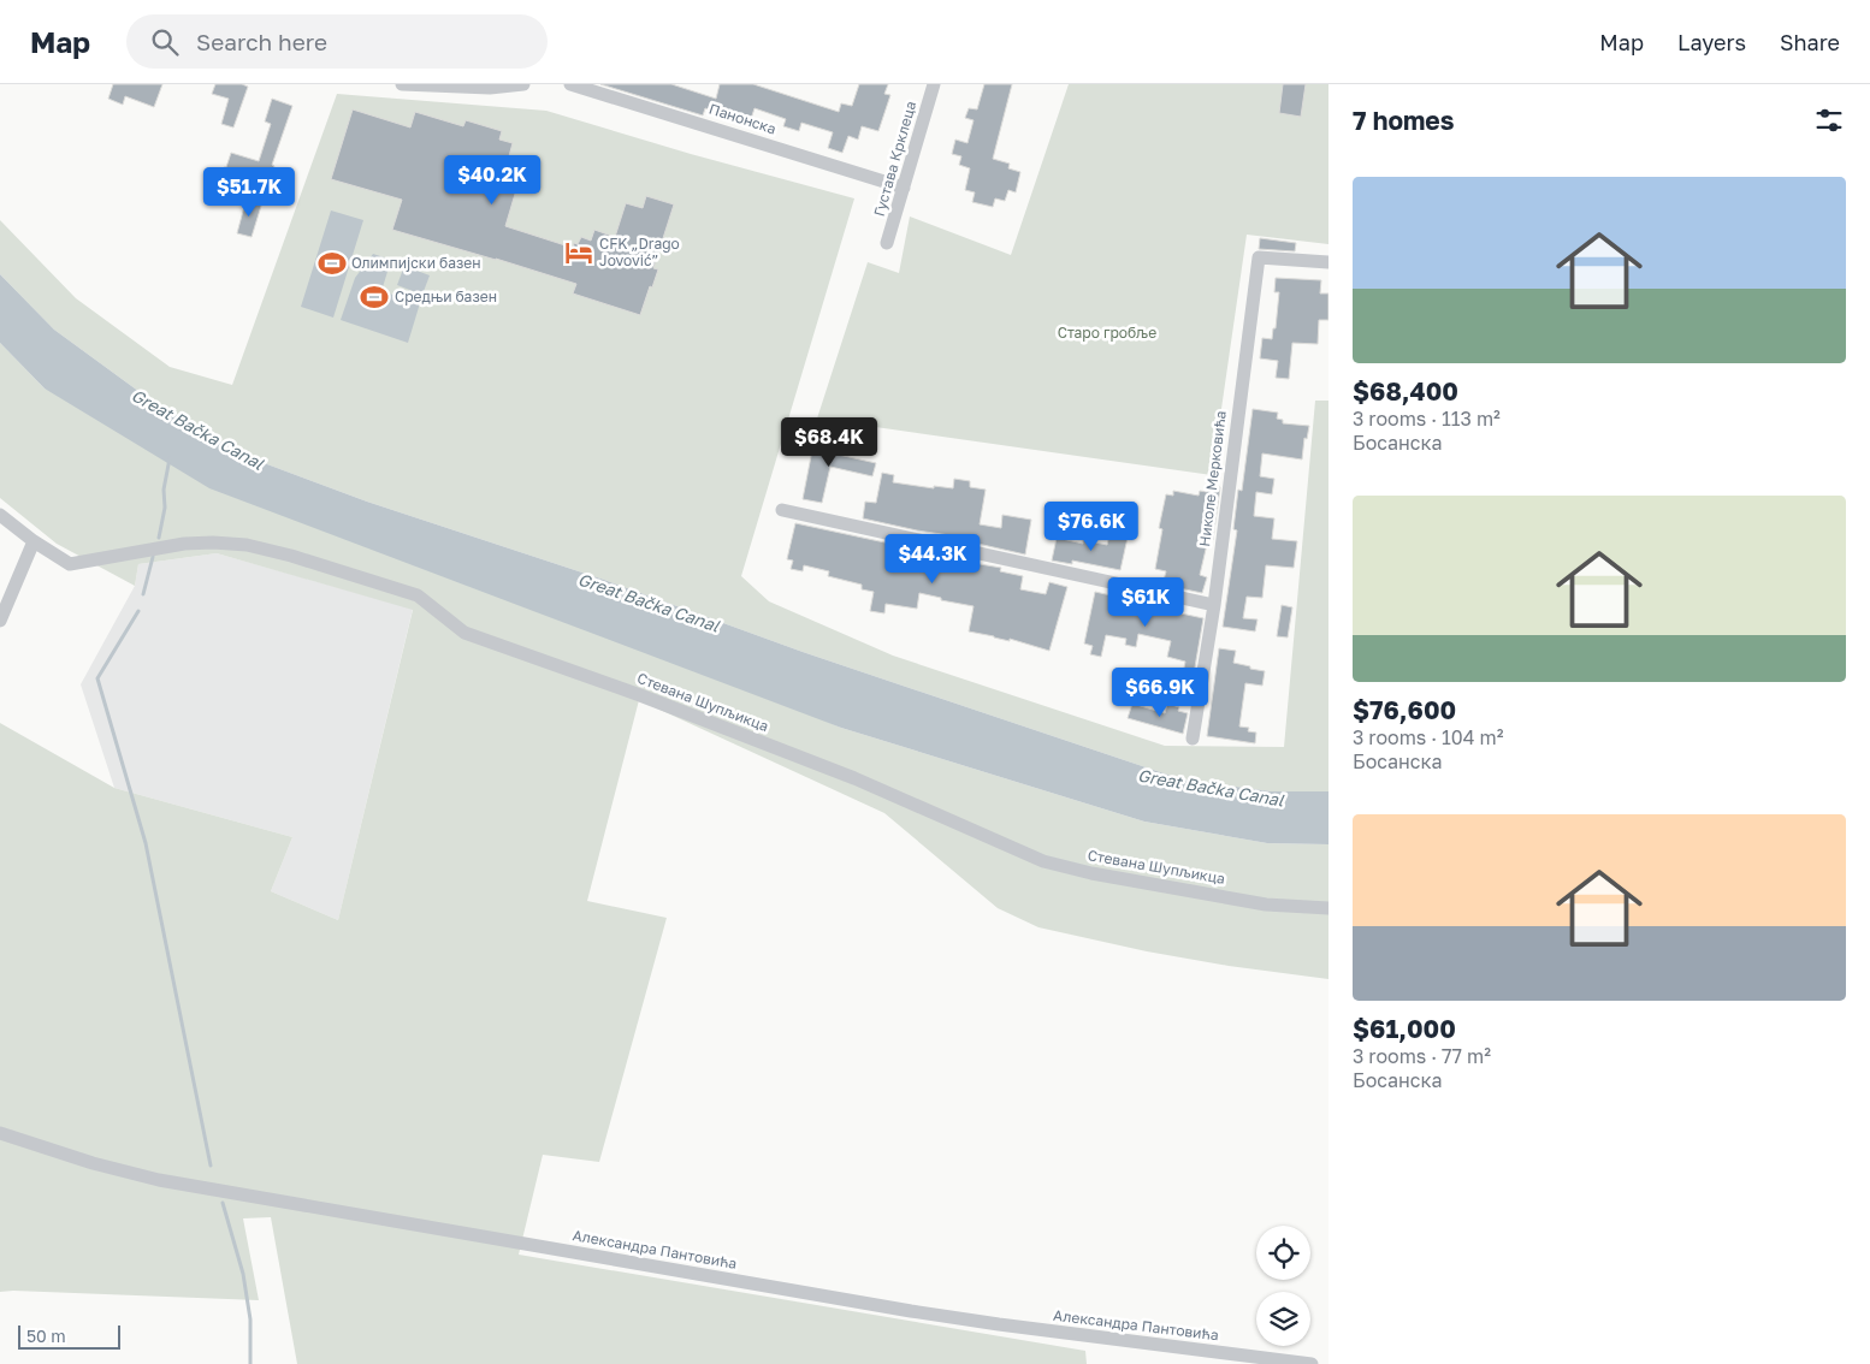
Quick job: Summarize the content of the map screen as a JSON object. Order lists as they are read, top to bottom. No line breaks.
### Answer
{"streets":{"street":["Панонска","Густава Крклеца","Николе Мерковића","Стевана Шупљикца","Александра Пантовића"]},"crossings":[["Панонска","Густава Крклеца"]],"water":["Great Bačka Canal"],"parks":["Старо гробље"],"places":{"hotel":["CFK „Drago Jovović”"],"sports":["Олимпијски базен","Средњи базен"]},"scale_bar":"50 m","page":{"header":"Map","search":"Search here","nav":["Map","Layers","Share"],"heading":"7 homes","price":["$40.2K","$51.7K","$68.4K","$76.6K","$44.3K","$61K","$66.9K"],"list":[{"name":"$68,400","note":"3 rooms · 113 m² · Босанска"},{"name":"$76,600","note":"3 rooms · 104 m² · Босанска"},{"name":"$61,000","note":"3 rooms · 77 m² · Босанска"}],"scale":"50 m"}}
